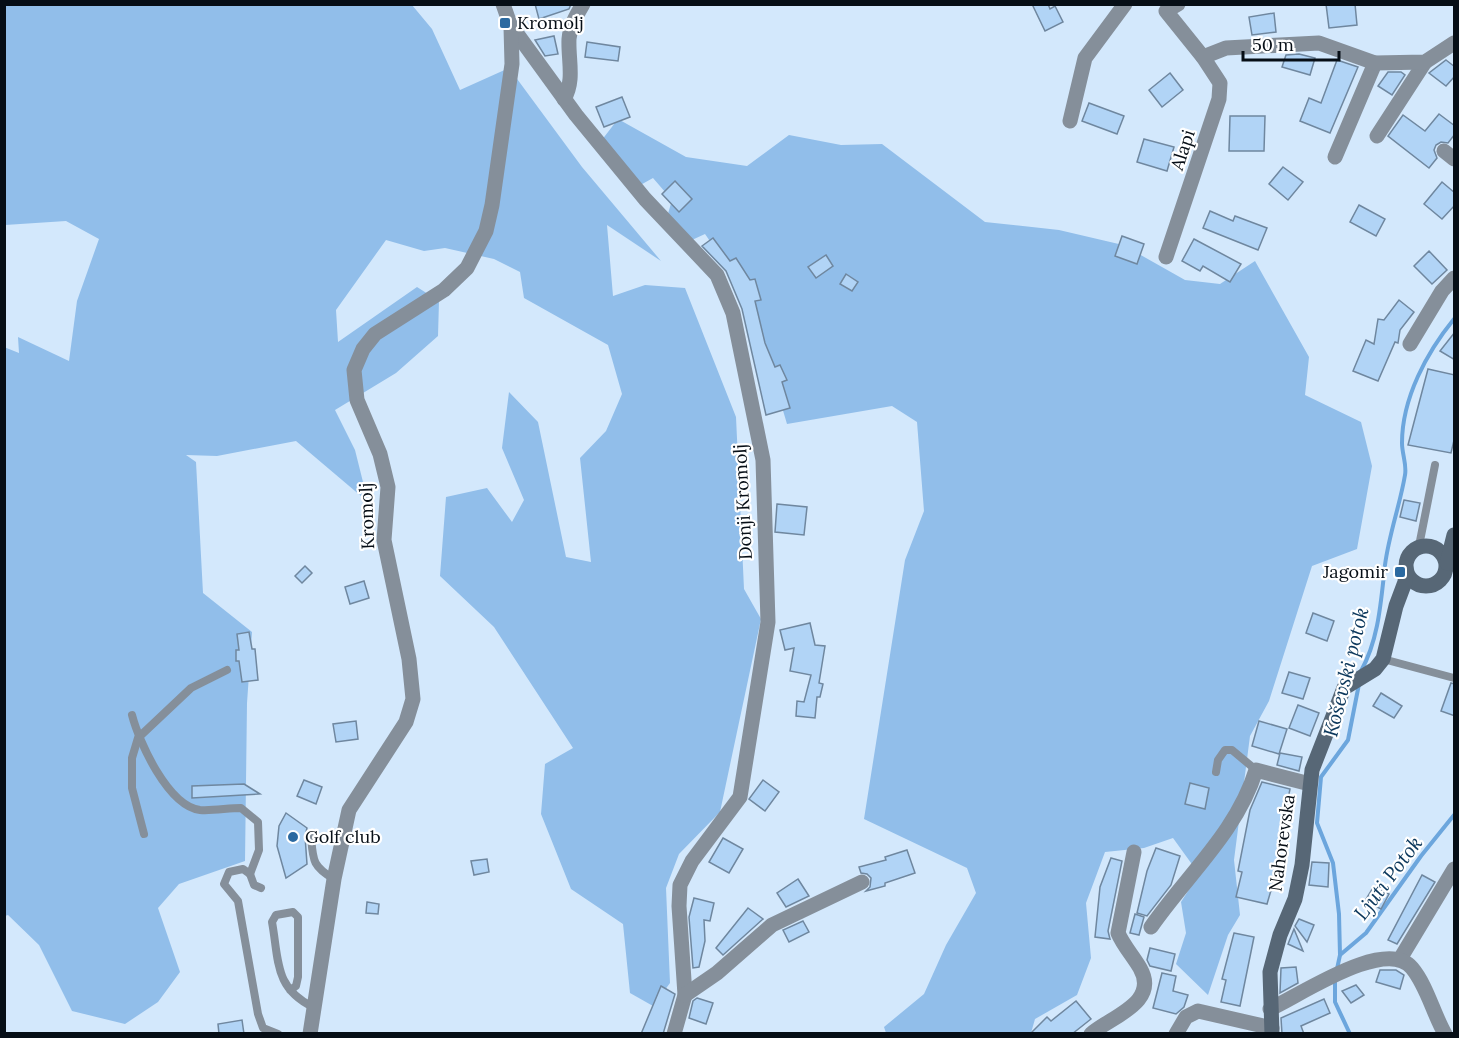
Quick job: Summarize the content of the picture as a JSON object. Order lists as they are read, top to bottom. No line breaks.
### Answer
{"streets":{"street":["Alapi","Donji Kromolj","Kromolj","Nahorevska"]},"crossings":[["Donji Kromolj","Kromolj"]],"water":["Koševski potok","Ljuti Potok"],"places":{"transit":["Kromolj","Jagomir"],"other":["Golf club"]},"scale_bar":"50 m"}
